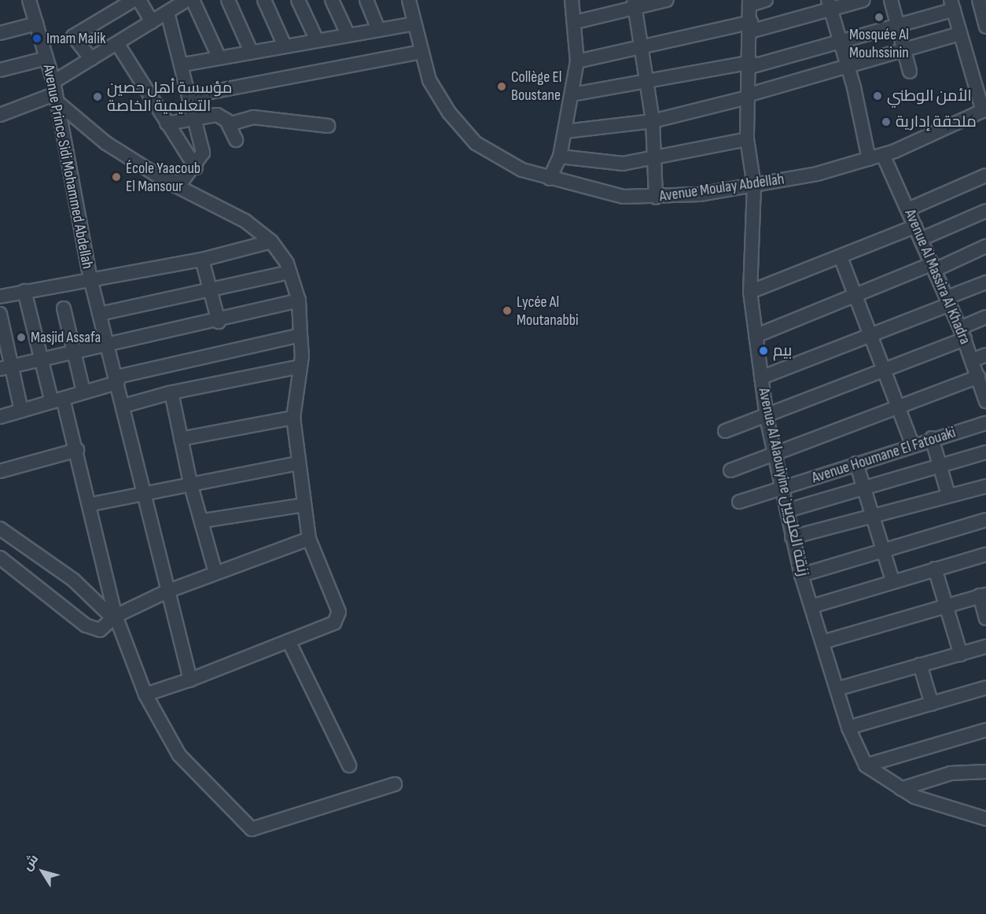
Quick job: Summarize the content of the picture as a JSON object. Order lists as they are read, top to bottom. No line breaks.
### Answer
{"streets":{"street":["Avenue Prince Sidi Mohammed Abdellah","Avenue Moulay Abdellah","Avenue Al Massira Al Khadra","Avenue Houmane El Fatouaki","Avenue Al Alaouiyine زنقة العلويين"]},"crossings":[["Avenue Moulay Abdellah","Avenue Al Massira Al Khadra"],["Avenue Moulay Abdellah","Avenue Al Alaouiyine زنقة العلويين"],["Avenue Houmane El Fatouaki","Avenue Al Alaouiyine زنقة العلويين"]],"places":["Mosquée Al Mouhssinin","Imam Malik","Collège El Boustane","الأمن الوطني","مؤسسة أهل حصين التعليمية الخاصة","ملحقة إدارية","École Yaacoub El Mansour","Lycée Al Moutanabbi","Masjid Assafa","بيم"],"north":"top left"}
